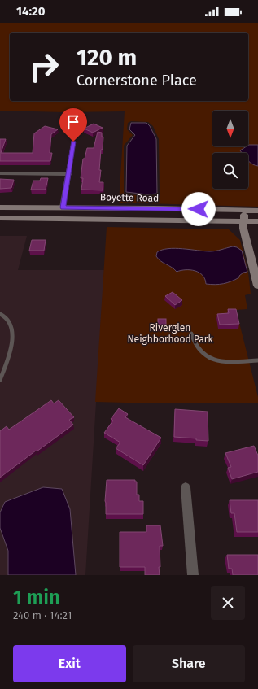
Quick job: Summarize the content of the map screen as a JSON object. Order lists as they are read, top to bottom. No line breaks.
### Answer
{"streets":{"main road":["Boyette Road"]},"parks":["Riverglen Neighborhood Park"],"north":"bottom","page":{"status":"14:20","turn":["120 m","Cornerstone Place"],"heading":["1 min","240 m · 14:21"],"buttons":["Exit","Share"]}}
